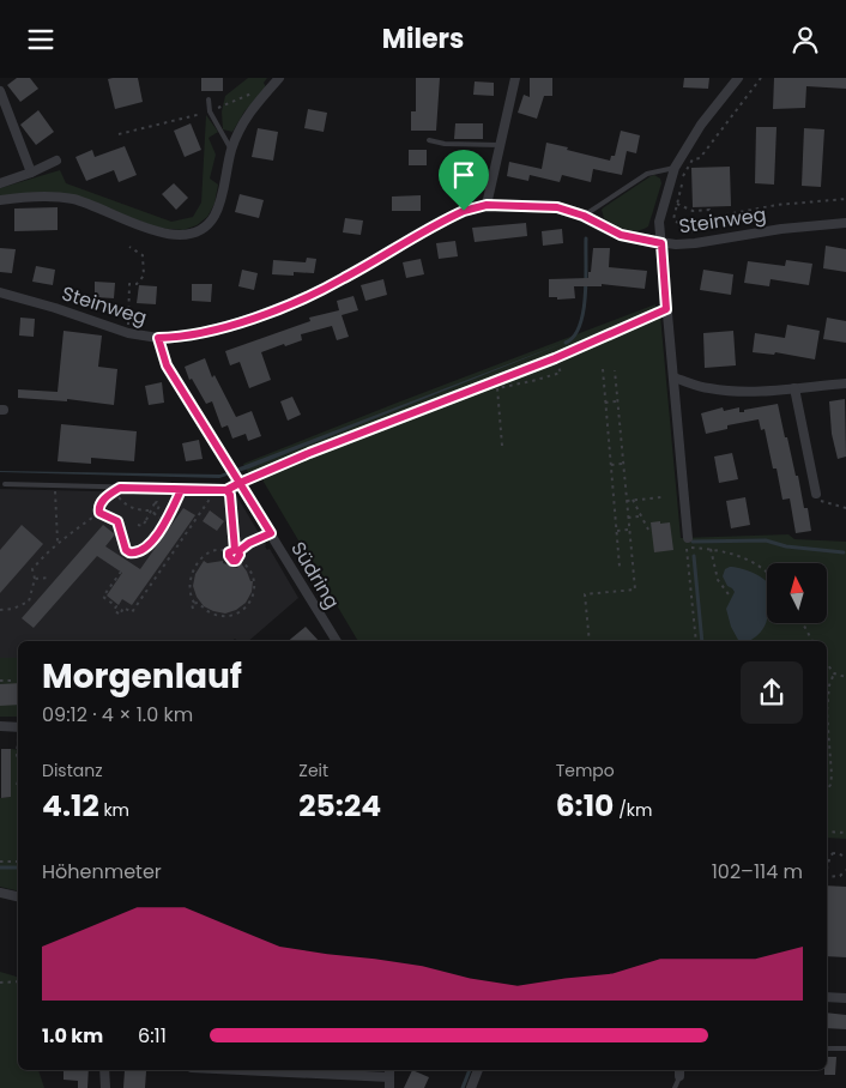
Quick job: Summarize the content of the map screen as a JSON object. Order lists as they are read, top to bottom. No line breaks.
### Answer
{"streets":{"street":["Steinweg","Südring"]},"crossings":[["Steinweg","Südring"]],"north":"top","page":{"header":"Milers","heading":["Morgenlauf","09:12 · 4 × 1.0 km"],"stats":[["Distanz","4.12 km"],["Zeit","25:24"],["Tempo","6:10 /km"]],"chart":["Höhenmeter","102–114 m"],"list":[{"name":"1.0 km","note":"6:11"}]}}
